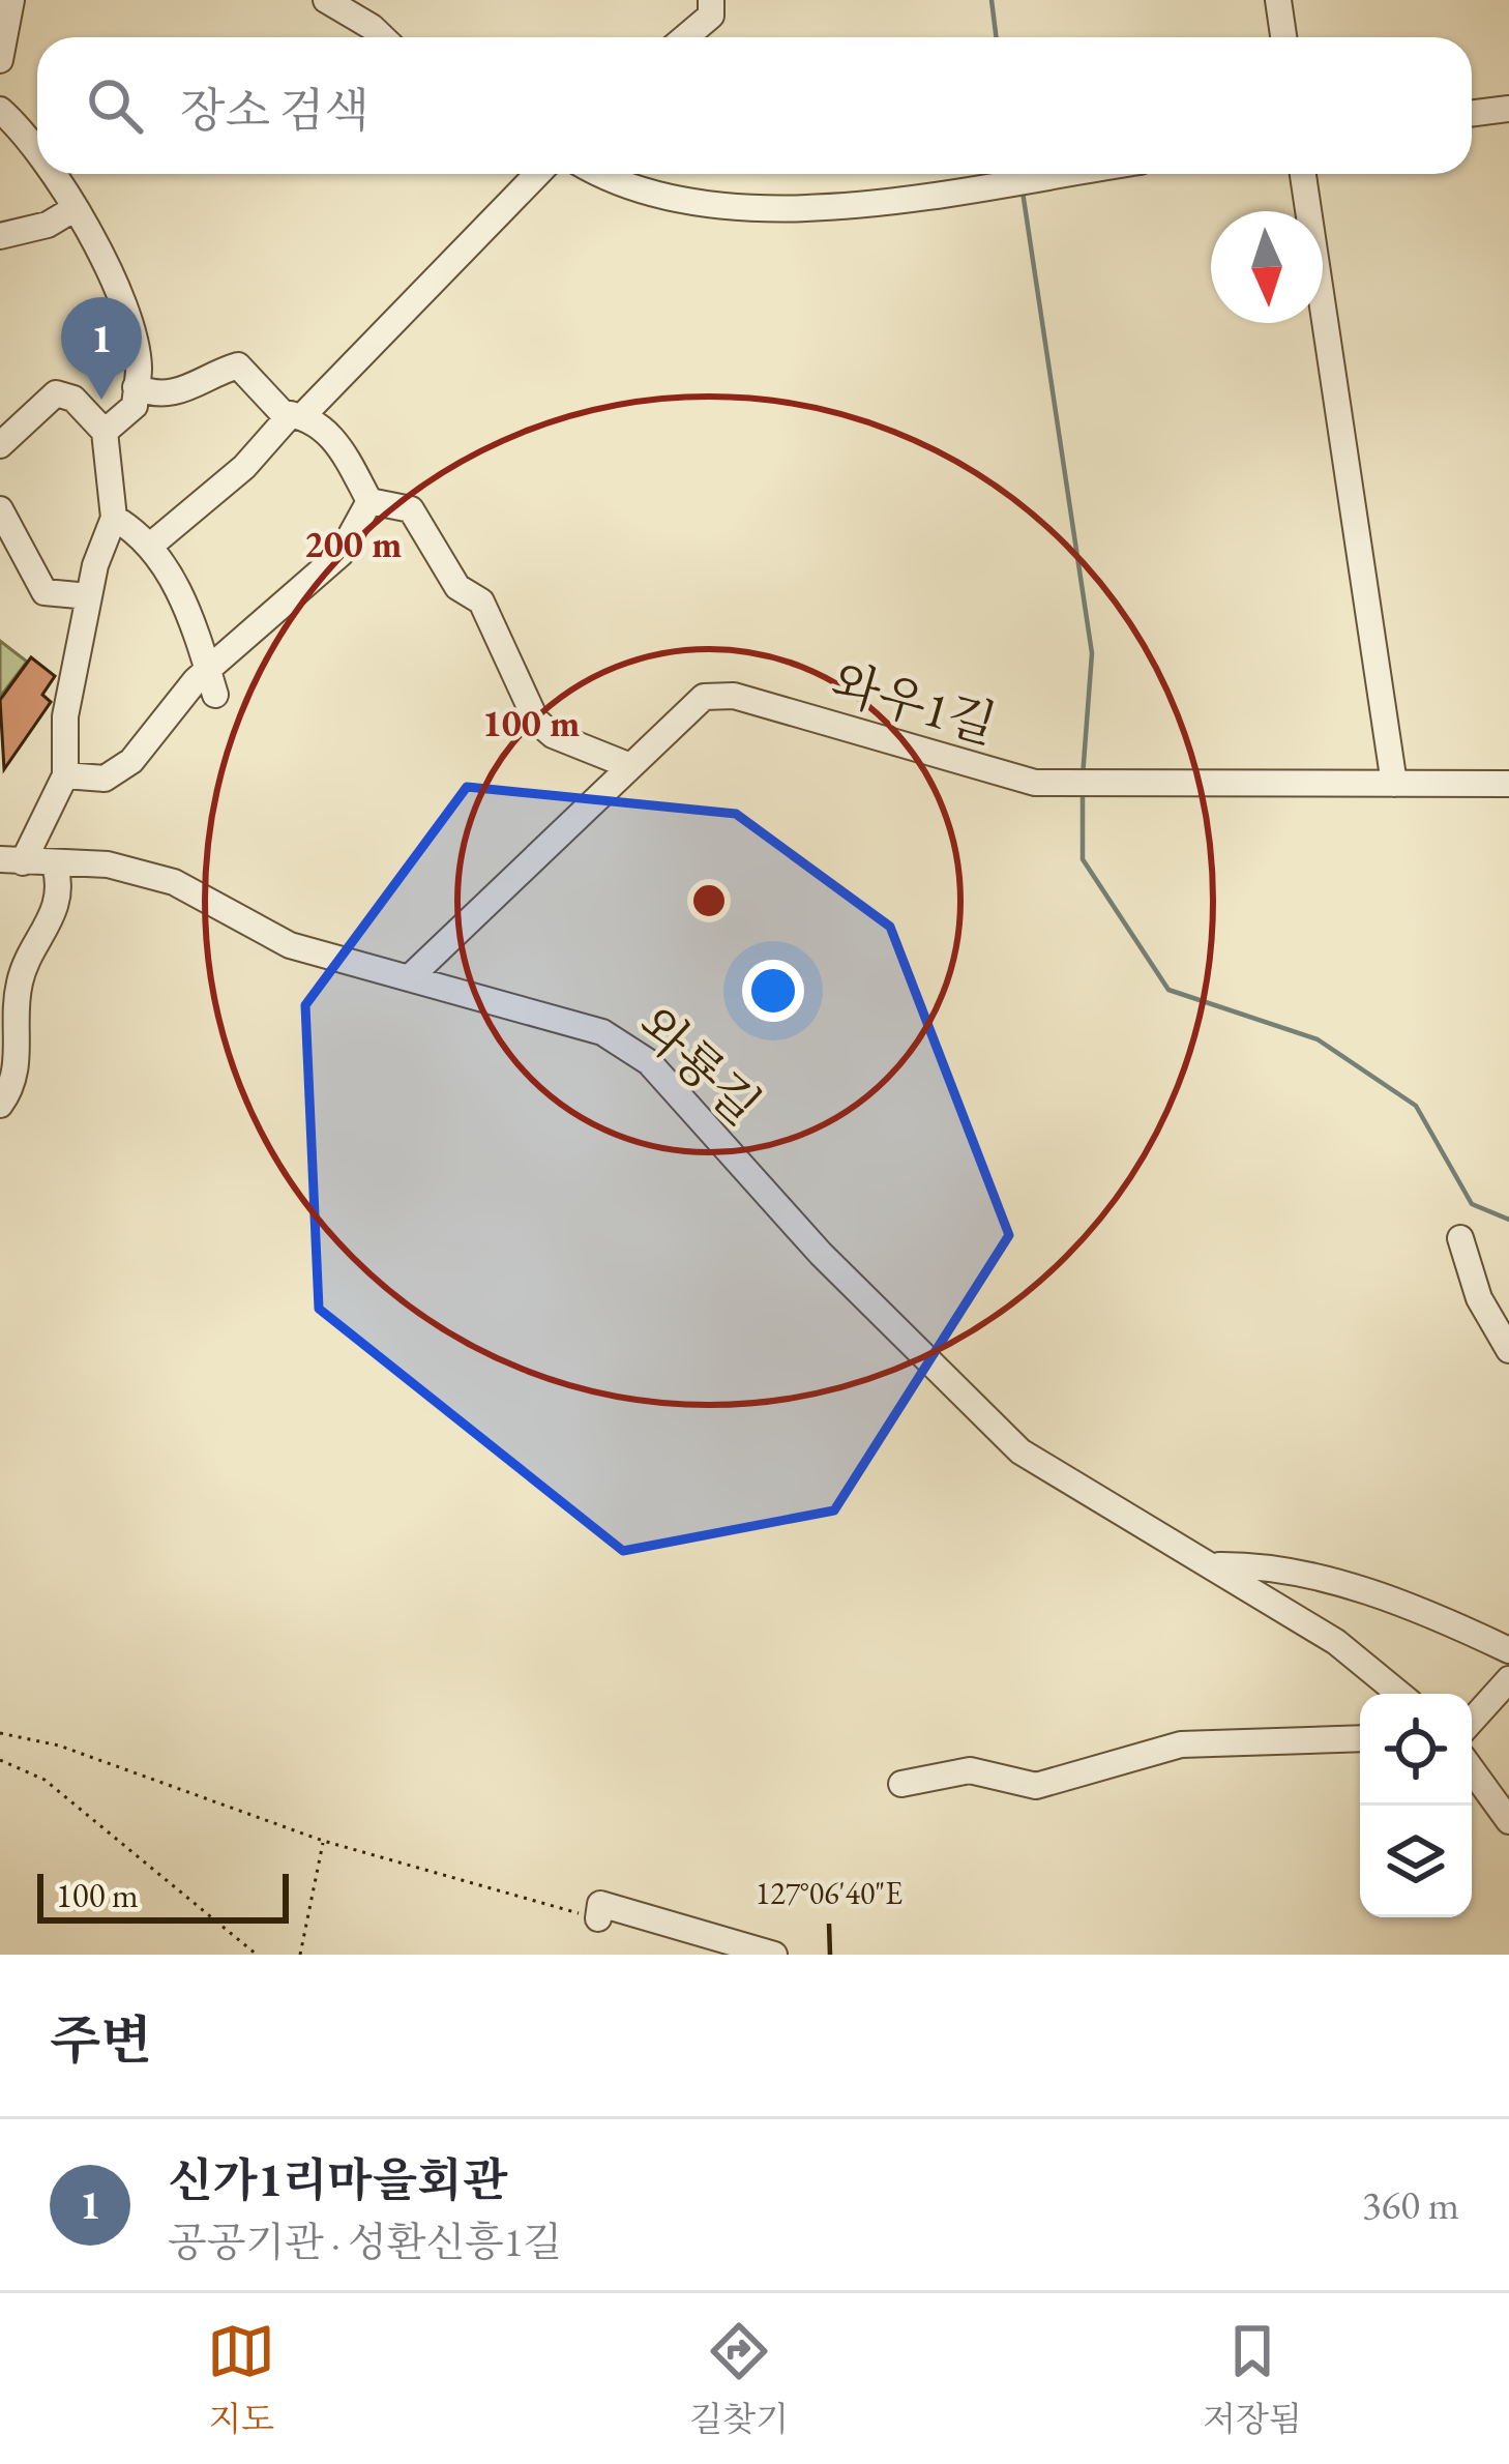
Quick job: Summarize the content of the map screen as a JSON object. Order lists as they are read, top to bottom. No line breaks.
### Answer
{"streets":{"street":["와우1길","와룡길"]},"crossings":[["와우1길","와룡길"]],"scale_bar":"100 m","north":"bottom","page":{"search":"장소 검색","pins":"1","scale":"100 m","heading":"주변","list":[{"mark":"1","name":"신가1리마을회관","note":"공공기관 · 성환신흥1길","value":"360 m"}],"nav":["지도","길찾기","저장됨"]},"coordinates":["127°06'40\"E"],"rings":["200 m","100 m"]}
